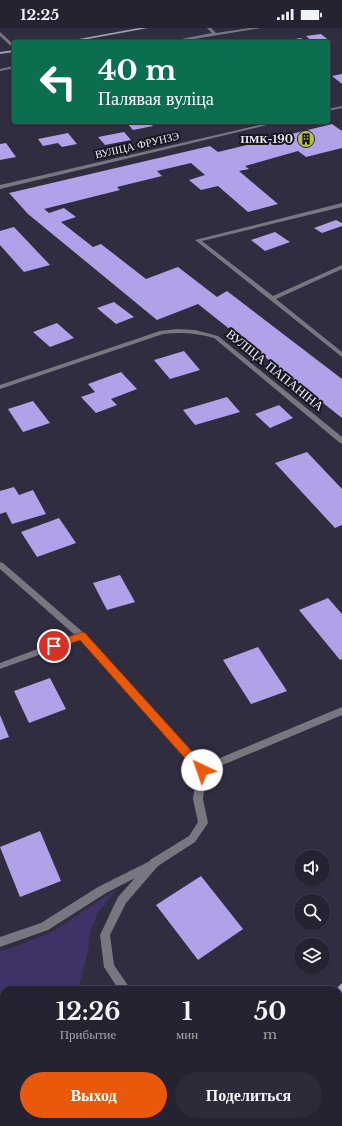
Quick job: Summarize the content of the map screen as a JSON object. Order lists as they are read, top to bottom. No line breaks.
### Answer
{"streets":{"street":["ВУЛІЦА ФРУНЗЭ","ВУЛІЦА ПАПАНІНА"]},"places":{"building":["ПМК-190"]},"page":{"status":"12:25","turn":["40 m","Палявая вуліца"],"eta":["12:26","Прибытие","1","мин","50","m"],"buttons":["Выход","Поделиться"]}}
